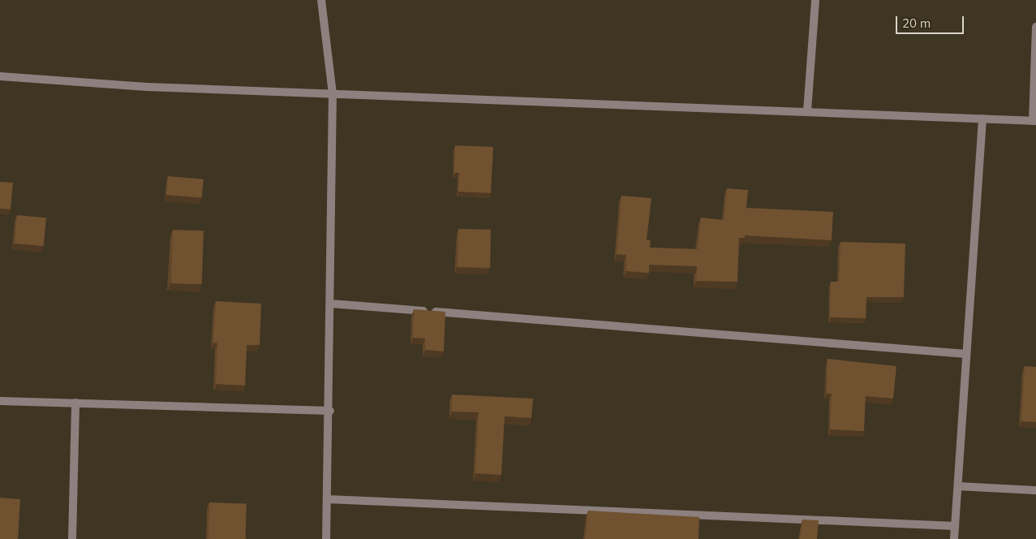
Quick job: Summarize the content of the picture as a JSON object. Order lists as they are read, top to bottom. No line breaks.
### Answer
{"scale_bar":"20 m"}
